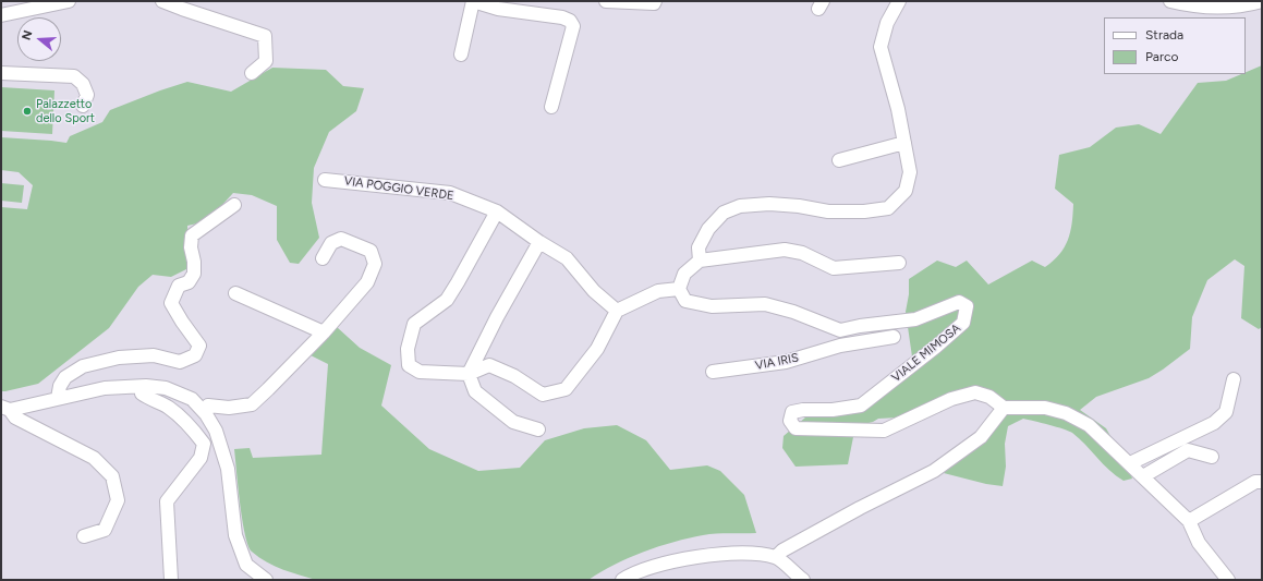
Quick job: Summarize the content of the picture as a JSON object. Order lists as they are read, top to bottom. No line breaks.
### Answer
{"streets":{"street":["VIA POGGIO VERDE","VIALE MIMOSA","VIA IRIS"]},"places":["Palazzetto dello Sport"],"legend":["Strada","Parco"],"north":"left"}
